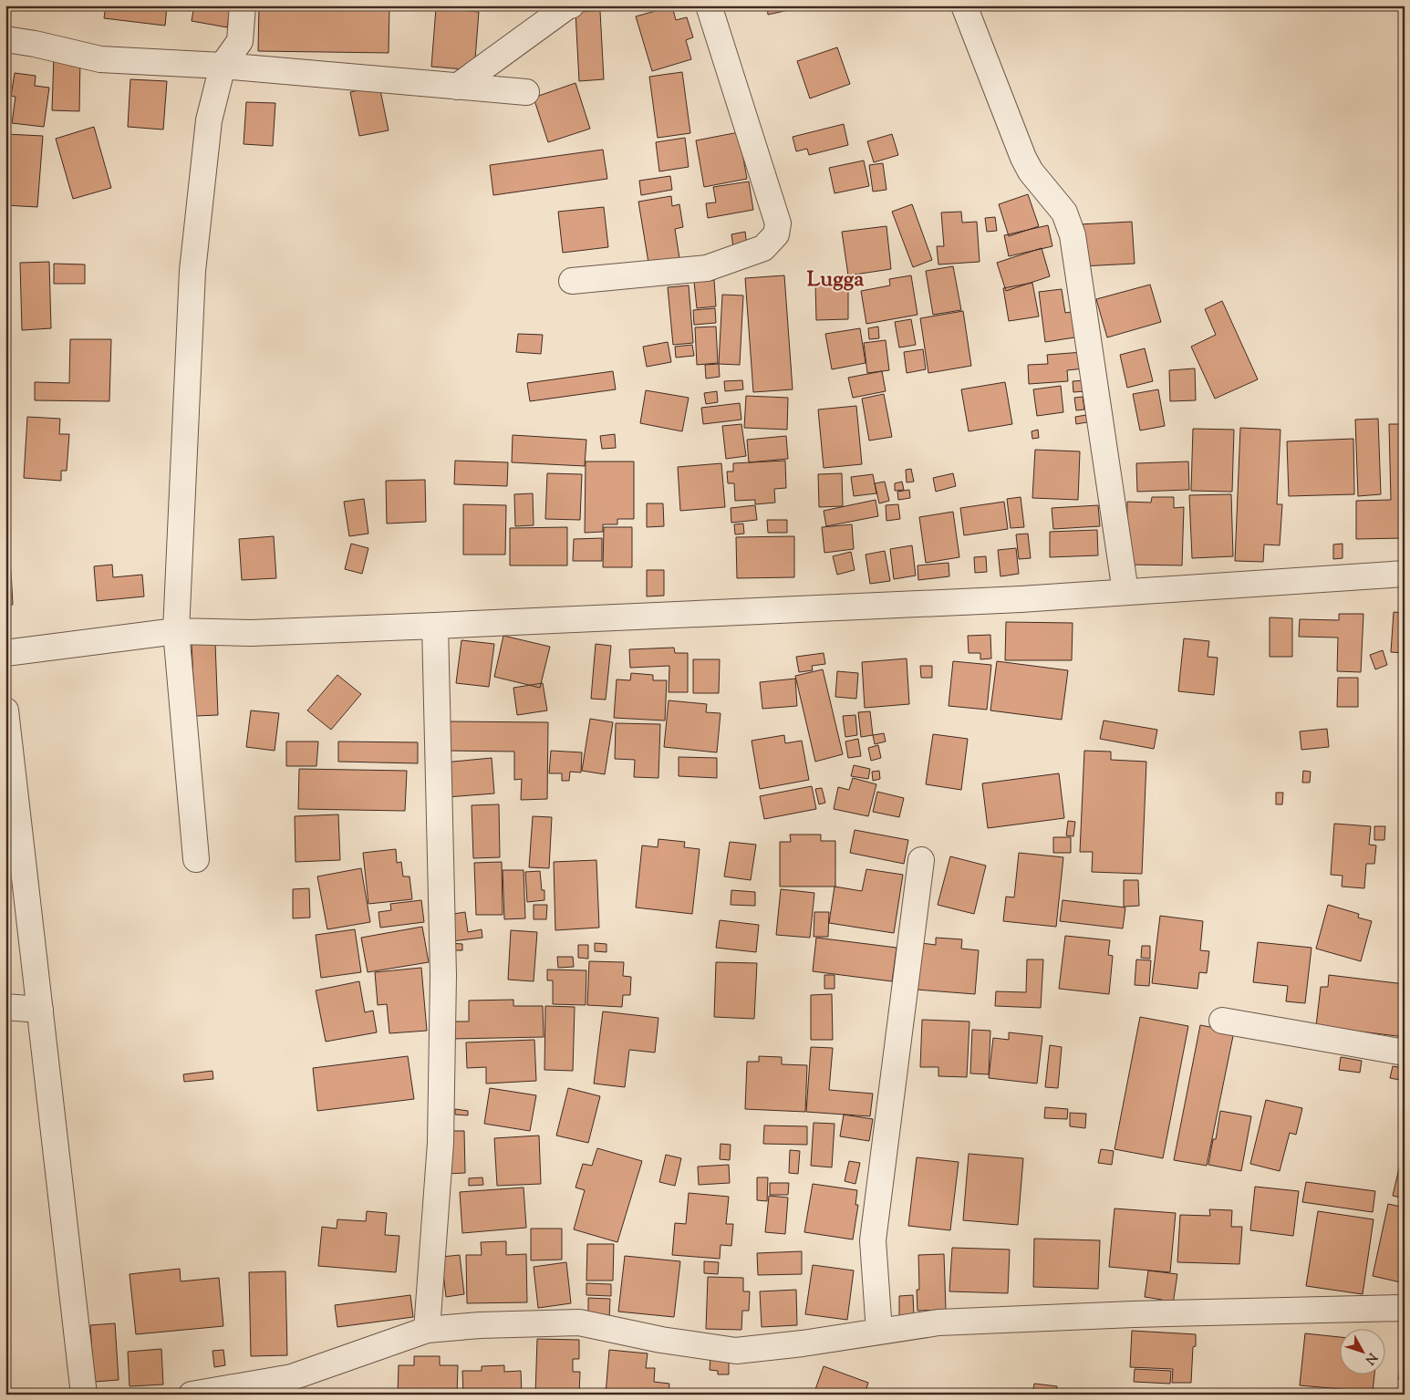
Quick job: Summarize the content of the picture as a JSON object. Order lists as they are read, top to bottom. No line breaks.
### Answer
{"districts":["Lugga"],"north":"bottom right"}
